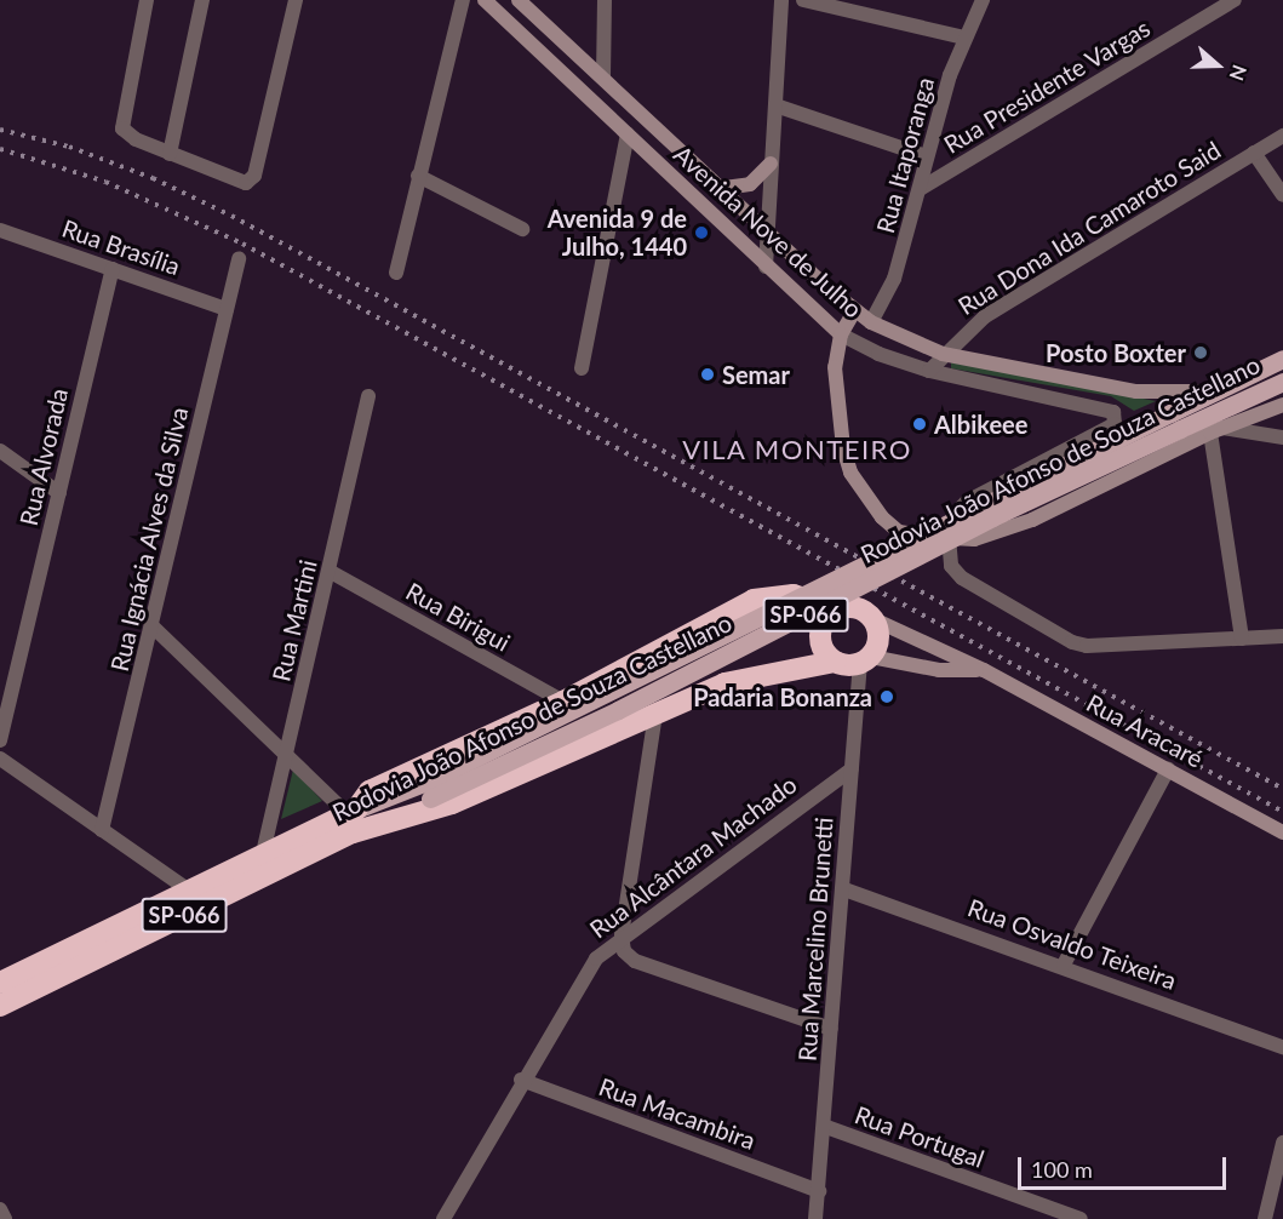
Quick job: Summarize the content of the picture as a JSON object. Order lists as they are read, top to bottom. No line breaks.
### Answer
{"streets":{"highway":["Rodovia João Afonso de Souza Castellano","SP-066"],"street":["Rua Presidente Vargas","Rua Itaporanga","Rua Dona Ida Camaroto Said","Avenida Nove de Julho","Rua Brasília","Rua Alvorada","Rua Ignácia Alves da Silva","Rua Birigui","Rua Martini","Rua Aracaré","Rua Alcântara Machado","Rua Marcelino Brunetti","Rua Osvaldo Teixeira","Rua Macambira","Rua Portugal"]},"crossings":[["Rua Presidente Vargas","Rua Itaporanga"],["Rua Itaporanga","Avenida Nove de Julho"],["Rua Dona Ida Camaroto Said","Avenida Nove de Julho"],["Avenida Nove de Julho","Rodovia João Afonso de Souza Castellano"],["Rua Brasília","Rua Alvorada"],["Rua Brasília","Rua Ignácia Alves da Silva"],["Rodovia João Afonso de Souza Castellano","Rua Martini"],["Rua Birigui","Rua Martini"],["Rua Aracaré","Rua Marcelino Brunetti"],["Rua Alcântara Machado","Rua Marcelino Brunetti"],["Rua Alcântara Machado","Rua Macambira"],["Rua Marcelino Brunetti","Rua Osvaldo Teixeira"],["Rua Marcelino Brunetti","Rua Macambira"],["Rua Marcelino Brunetti","Rua Portugal"]],"districts":["VILA MONTEIRO"],"places":["Avenida 9 de Julho, 1440","Posto Boxter","Semar","Albikeee","Padaria Bonanza"],"scale_bar":"100 m","north":"right"}
